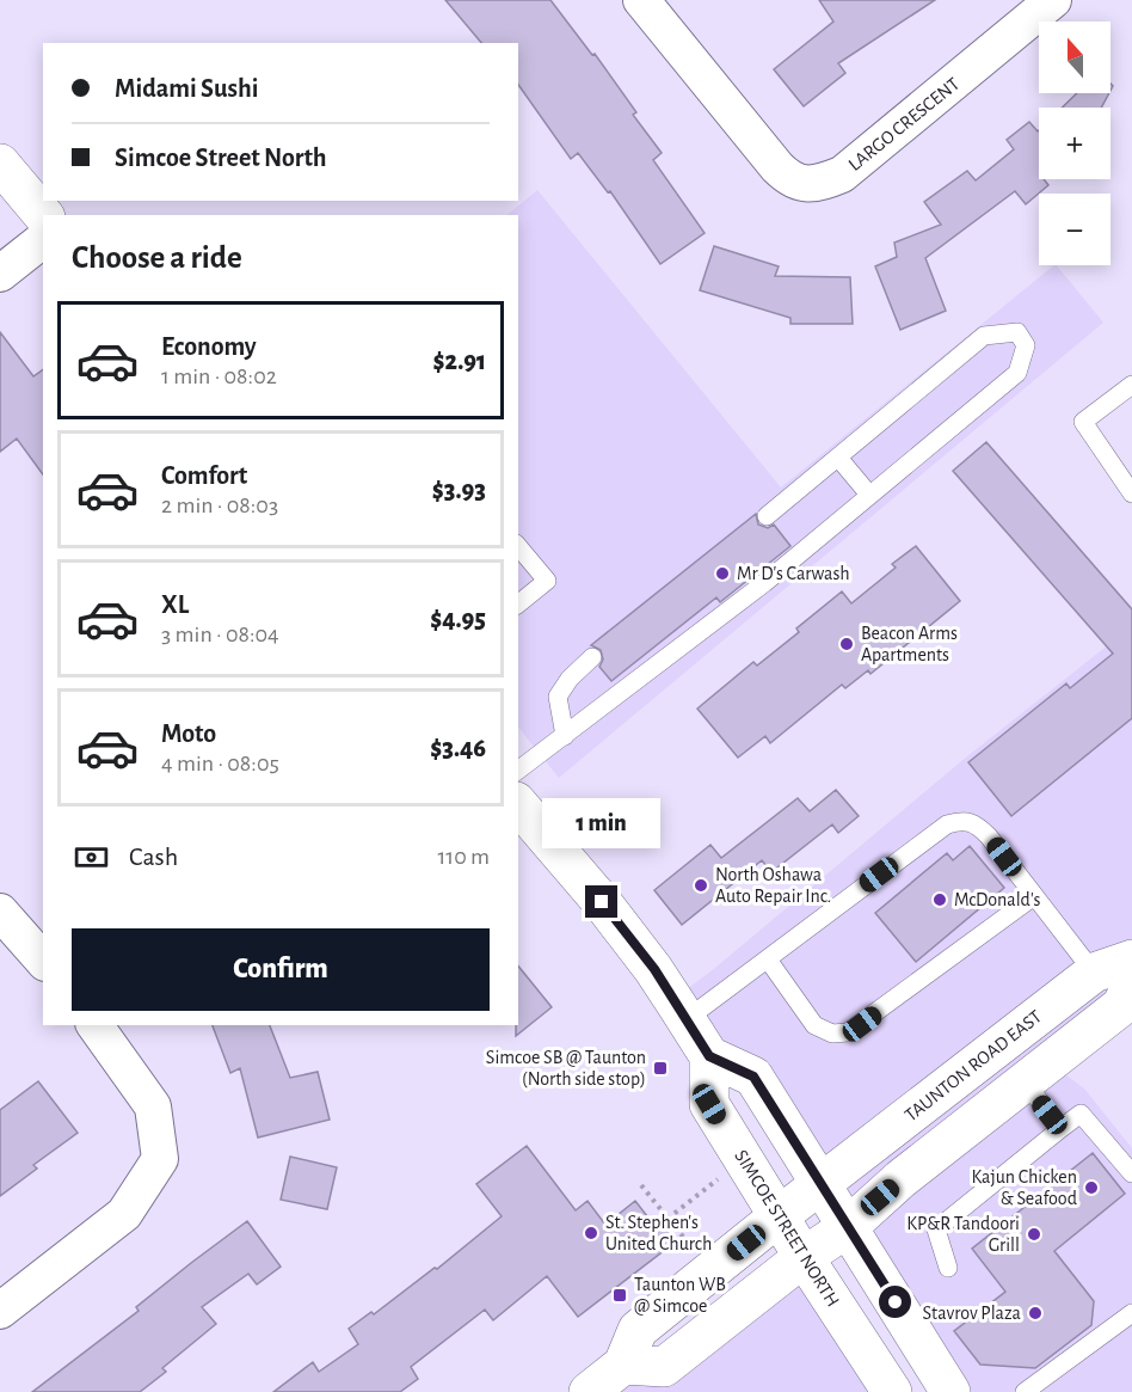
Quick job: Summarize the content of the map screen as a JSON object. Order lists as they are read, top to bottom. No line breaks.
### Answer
{"streets":{"main road":["TAUNTON ROAD EAST","SIMCOE STREET NORTH"],"street":["LARGO CRESCENT"]},"crossings":[["TAUNTON ROAD EAST","SIMCOE STREET NORTH"]],"places":{"other":["Mr D's Carwash","Beacon Arms Apartments","North Oshawa Auto Repair Inc.","McDonald's","Kajun Chicken & Seafood","St. Stephen's United Church","KP&R Tandoori Grill","Stavrov Plaza"],"transit":["Simcoe SB @ Taunton (North side stop)","Taunton WB @ Simcoe"]},"north":"top","page":{"map_buttons":["+","−"],"banner":["Midami Sushi","Simcoe Street North"],"heading":"Choose a ride","list":[{"name":"Economy","note":"1 min · 08:02","value":"$2.91"},{"name":"Comfort","note":"2 min · 08:03","value":"$3.93"},{"name":"XL","note":"3 min · 08:04","value":"$4.95"},{"name":"Moto","note":"4 min · 08:05","value":"$3.46"}],"bubble":"1 min","pay":["Cash","110 m"],"buttons":"Confirm"}}
